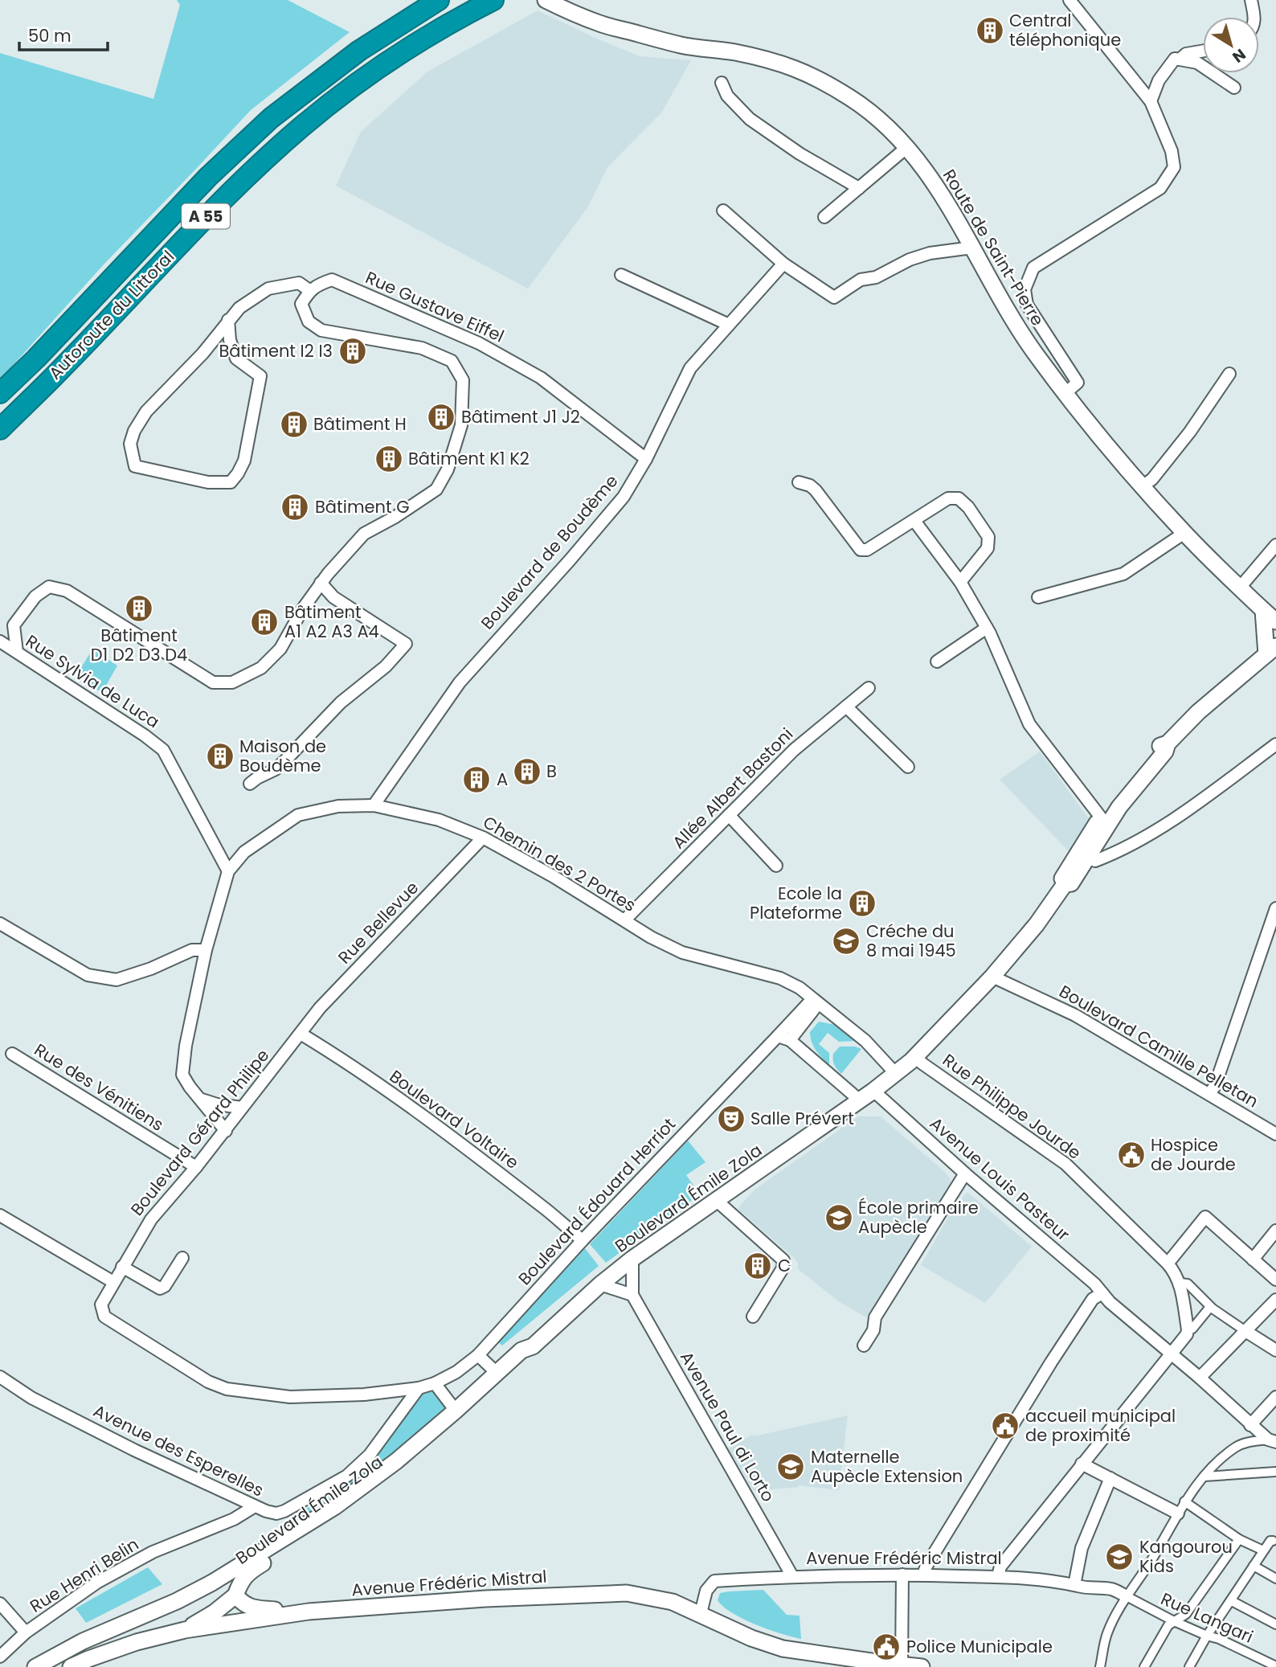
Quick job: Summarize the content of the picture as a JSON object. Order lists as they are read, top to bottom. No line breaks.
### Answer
{"streets":{"highway":["A 55","Autoroute du Littoral"],"main road":["Route de Saint-Pierre","Boulevard Émile Zola","Avenue Frédéric Mistral"],"street":["Rue Gustave Eiffel","Boulevard de Boudème","Rue Sylvia de Luca","Allée Albert Bastoni","Chemin des 2 Portes","Rue Bellevue","Boulevard Camille Pelletan","Rue des Vénitiens","Rue Philippe Jourde","Boulevard Voltaire","Boulevard Gérard Philipe","Avenue Louis Pasteur","Boulevard Édouard Herriot","Avenue Paul di Lorto","Avenue des Esperelles","Rue Henri Belin","Rue Langari"]},"crossings":[["Rue Gustave Eiffel","Boulevard de Boudème"],["Boulevard de Boudème","Chemin des 2 Portes"],["Rue Sylvia de Luca","Chemin des 2 Portes"],["Allée Albert Bastoni","Chemin des 2 Portes"],["Chemin des 2 Portes","Rue Bellevue"],["Chemin des 2 Portes","Boulevard Gérard Philipe"],["Chemin des 2 Portes","Boulevard Émile Zola"],["Chemin des 2 Portes","Boulevard Édouard Herriot"],["Rue Bellevue","Boulevard Voltaire"],["Rue Bellevue","Boulevard Gérard Philipe"],["Boulevard Camille Pelletan","Boulevard Émile Zola"],["Rue des Vénitiens","Boulevard Gérard Philipe"],["Rue Philippe Jourde","Boulevard Émile Zola"],["Boulevard Voltaire","Boulevard Gérard Philipe"],["Boulevard Voltaire","Boulevard Édouard Herriot"],["Boulevard Gérard Philipe","Avenue des Esperelles"],["Avenue Louis Pasteur","Boulevard Émile Zola"],["Boulevard Émile Zola","Avenue Paul di Lorto"],["Boulevard Émile Zola","Avenue Frédéric Mistral"],["Avenue Paul di Lorto","Avenue Frédéric Mistral"],["Avenue des Esperelles","Rue Henri Belin"],["Avenue Frédéric Mistral","Rue Langari"]],"places":{"building":["Central téléphonique","Bâtiment I2 I3","Bâtiment J1 J2","Bâtiment H","Bâtiment K1 K2","Bâtiment G","Bâtiment D1 D2 D3 D4","Bâtiment A1 A2 A3 A4","Maison de Boudème","B","A","Ecole la Plateforme","C"],"school or university":["Créche du 8 mai 1945","École primaire Aupècle","Maternelle Aupècle Extension","Kangourou Kids"],"theatre":["Salle Prévert"],"public building":["Hospice de Jourde","accueil municipal de proximité","Police Municipale"]},"scale_bar":"50 m","north":"bottom right"}
